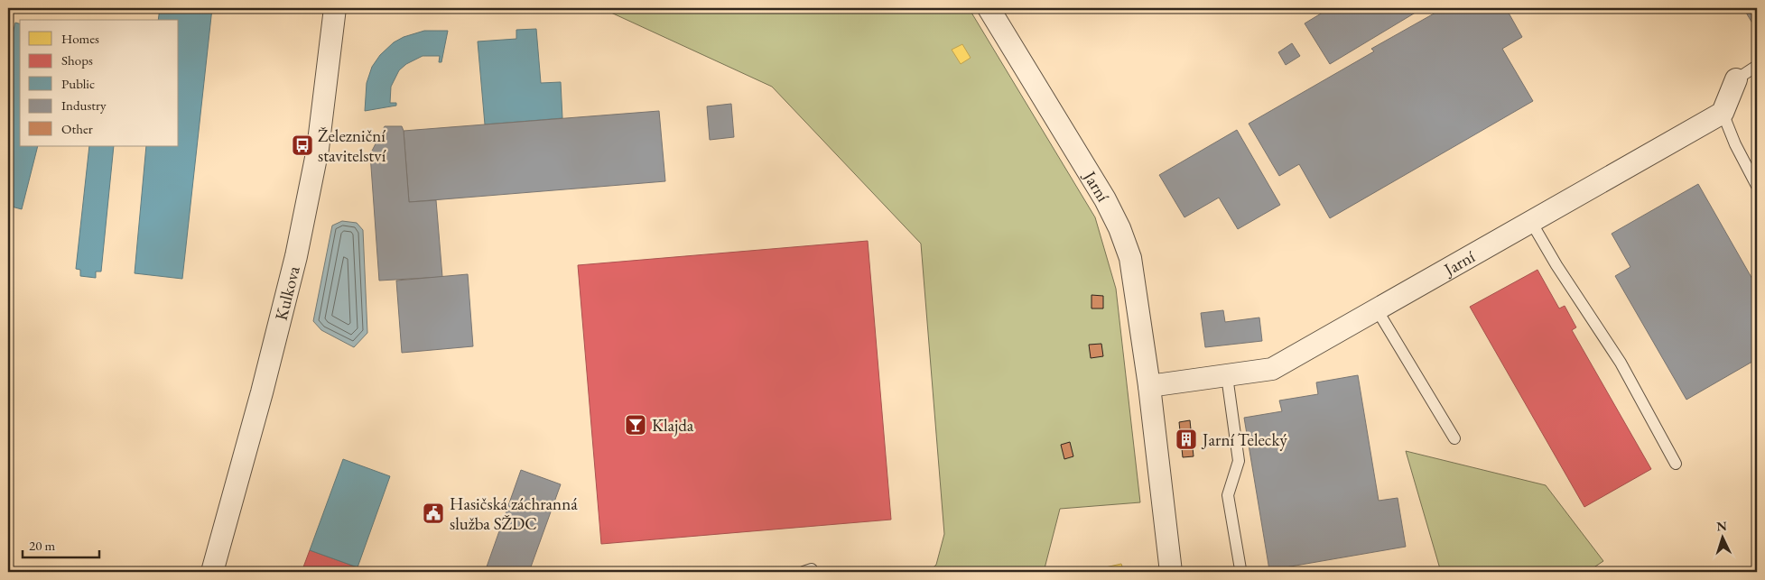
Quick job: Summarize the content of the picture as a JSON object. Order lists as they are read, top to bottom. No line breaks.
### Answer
{"streets":{"street":["Jarní","Kulkova"]},"places":{"bus stop":["Železniční stavitelství"],"bar":["Klajda"],"building":["Jarní Telecký"],"public building":["Hasičská záchranná služba SŽDC"]},"legend":["Homes","Shops","Public","Industry","Other"],"scale_bar":"20 m","north":"top"}
